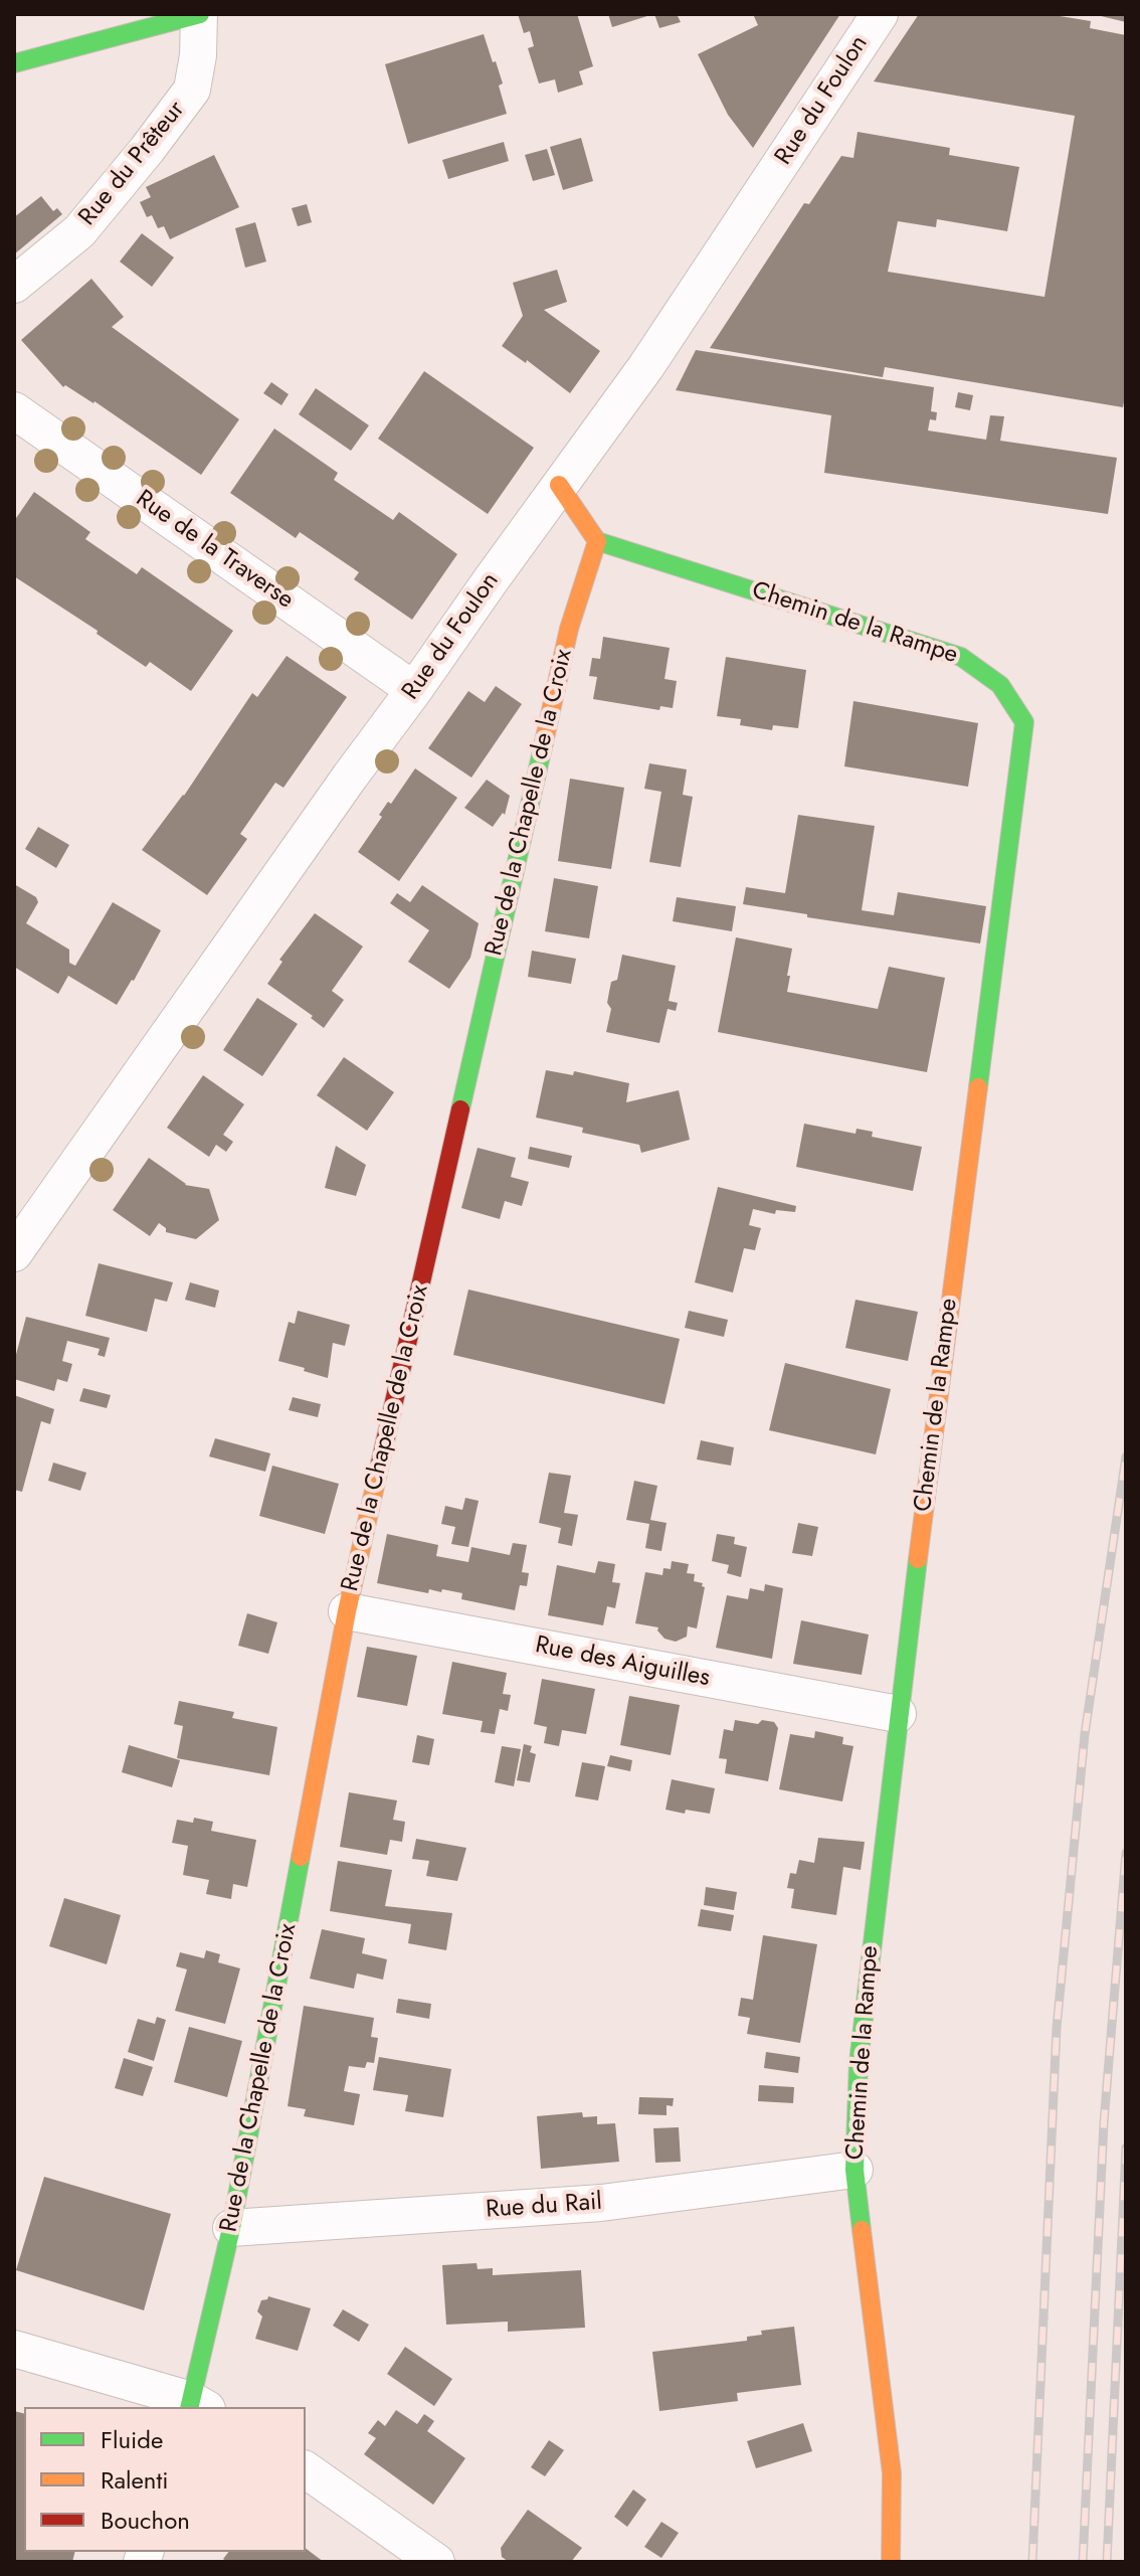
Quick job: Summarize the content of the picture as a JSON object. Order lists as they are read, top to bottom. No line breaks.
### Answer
{"streets":{"street":["Rue du Foulon","Rue du Prêteur","Rue de la Traverse","Chemin de la Rampe","Rue de la Chapelle de la Croix","Rue des Aiguilles","Rue du Rail"]},"crossings":[["Rue du Foulon","Rue de la Traverse"],["Chemin de la Rampe","Rue de la Chapelle de la Croix"],["Chemin de la Rampe","Rue des Aiguilles"],["Chemin de la Rampe","Rue du Rail"],["Rue de la Chapelle de la Croix","Rue des Aiguilles"],["Rue de la Chapelle de la Croix","Rue du Rail"]],"legend":["Fluide","Ralenti","Bouchon"]}
